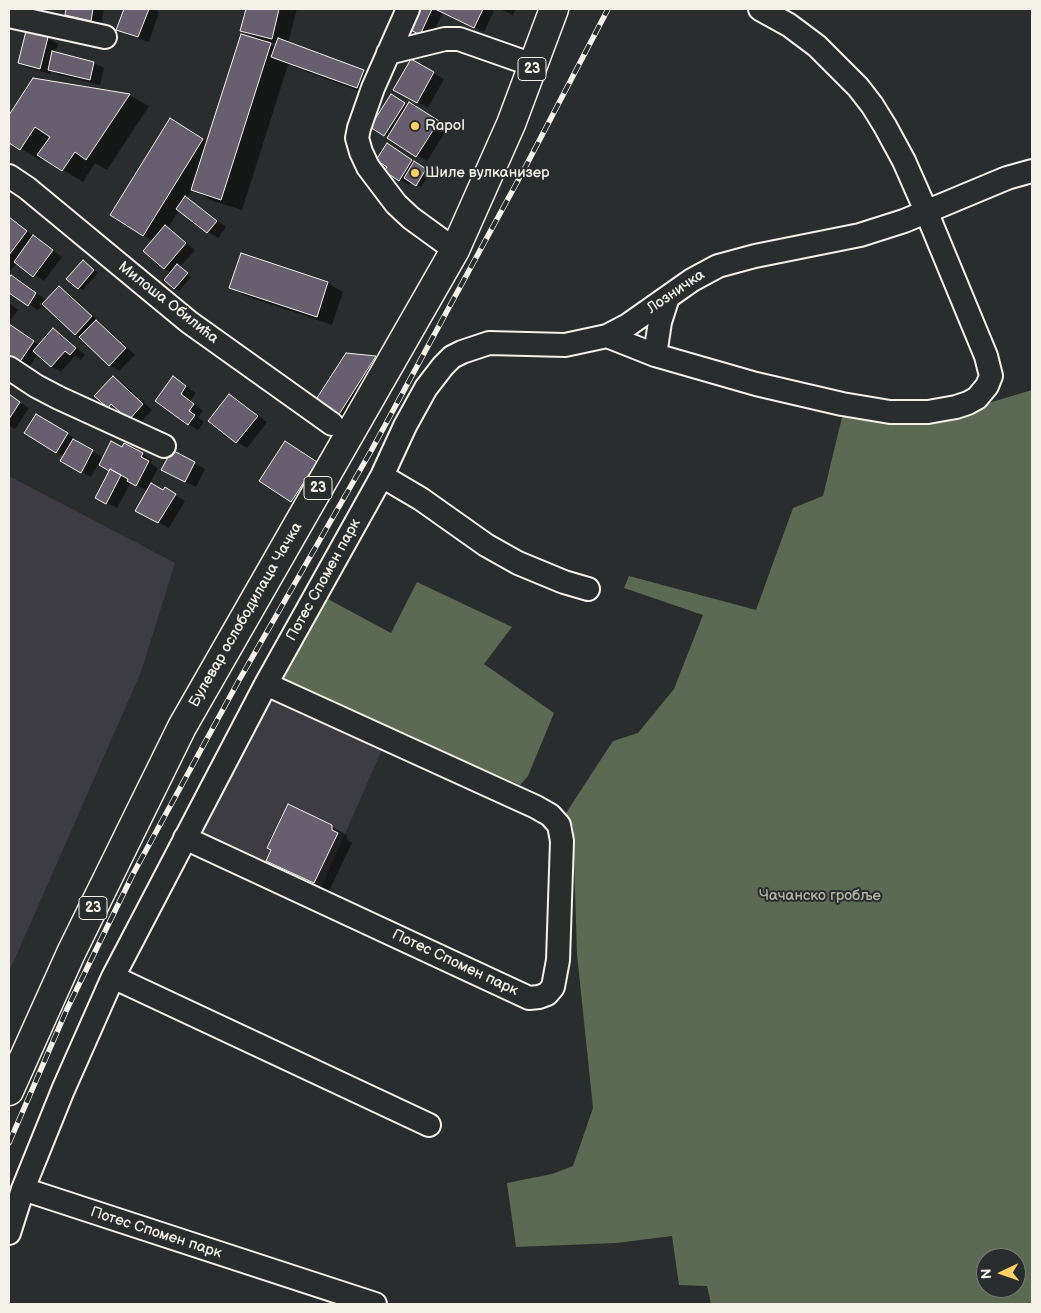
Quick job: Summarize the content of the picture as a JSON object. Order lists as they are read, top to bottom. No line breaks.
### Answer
{"streets":{"main road":["23","Булевар ослободилаца Чачка"],"street":["Лозничка","Милоша Обилића","Потес Спомен парк"]},"crossings":[["Лозничка","Потес Спомен парк"]],"parks":["Чачанско гробље"],"places":["Rapol","Шиле вулканизер"],"north":"left"}
